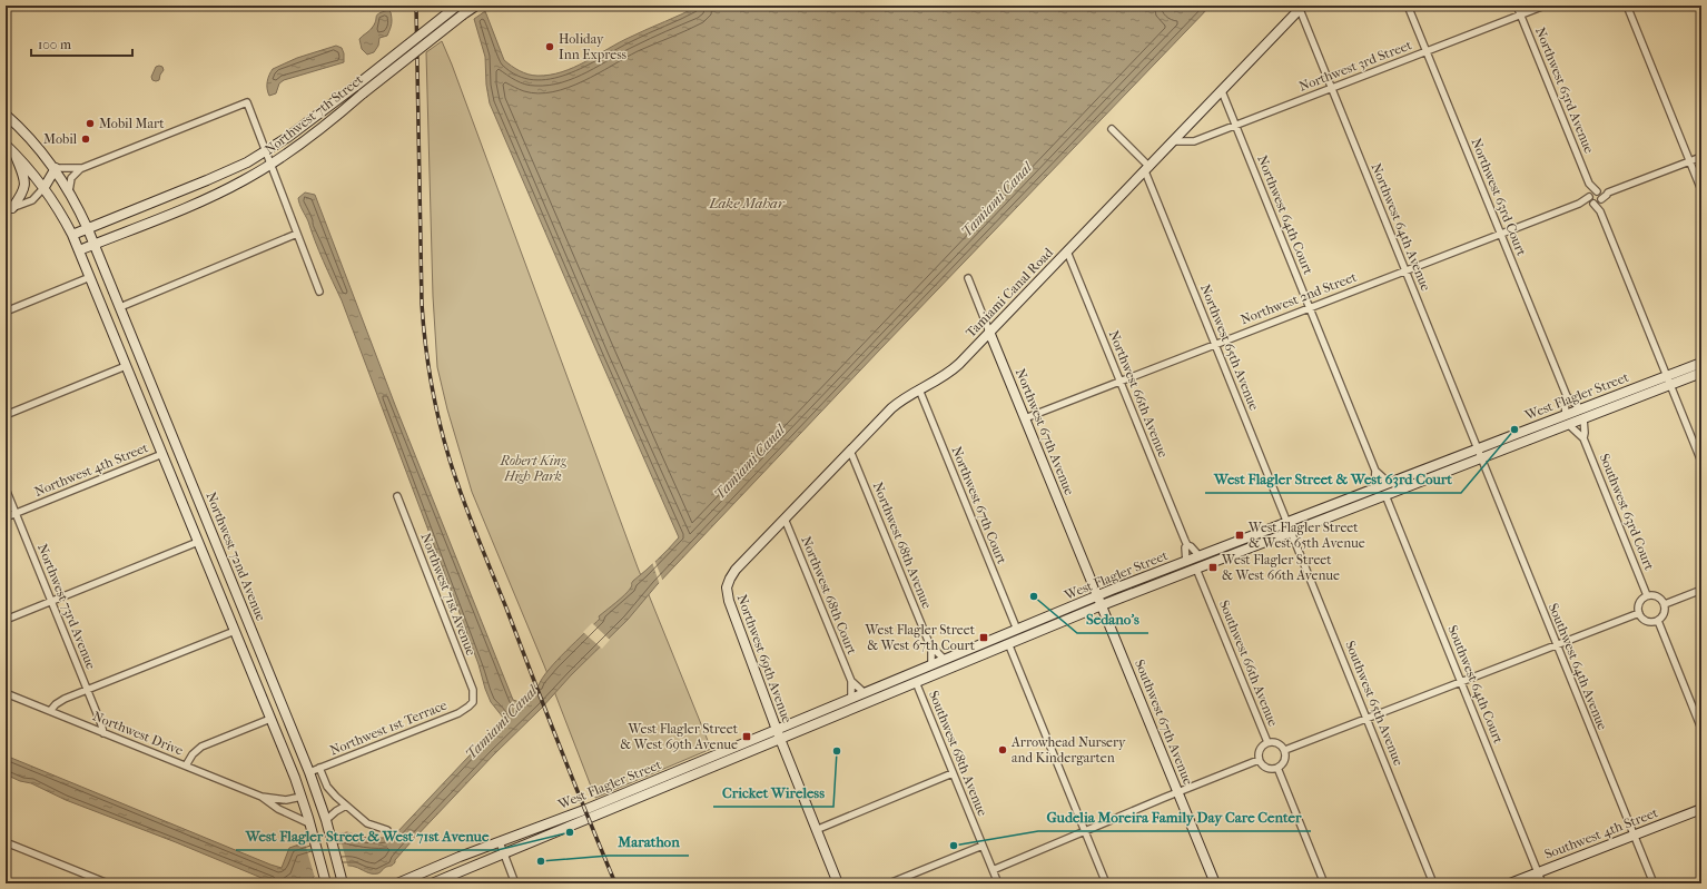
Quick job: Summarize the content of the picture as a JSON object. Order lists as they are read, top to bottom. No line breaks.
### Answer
{"streets":{"main road":["Northwest 7th Street","Tamiami Canal Road","West Flagler Street","Northwest 67th Avenue","Northwest 72nd Avenue","Northwest 69th Avenue","Southwest 67th Avenue","Southwest 4th Street"],"street":["Northwest 3rd Street","Northwest 63rd Avenue","Northwest 63rd Court","Northwest 64th Court","Northwest 64th Avenue","Northwest 2nd Street","Northwest 65th Avenue","Northwest 66th Avenue","Northwest 4th Street","Northwest 67th Court","Southwest 63rd Court","Northwest 68th Avenue","Northwest 71st Avenue","Northwest 68th Court","Northwest 73rd Avenue","Southwest 66th Avenue","Southwest 64th Avenue","Southwest 64th Court","Southwest 65th Avenue","Northwest 1st Terrace","Northwest Drive","Southwest 68th Avenue"]},"crossings":[["Northwest 3rd Street","Northwest 63rd Avenue"],["Northwest 3rd Street","Northwest 63rd Court"],["Northwest 3rd Street","Northwest 64th Court"],["Northwest 3rd Street","Northwest 64th Avenue"],["Northwest 3rd Street","Tamiami Canal Road"],["Northwest 63rd Avenue","Northwest 2nd Street"],["Northwest 7th Street","Northwest 72nd Avenue"],["Northwest 63rd Court","Northwest 2nd Street"],["Northwest 63rd Court","West Flagler Street"],["Northwest 63rd Court","Southwest 63rd Court"],["Northwest 64th Court","Tamiami Canal Road"],["Northwest 64th Court","Northwest 2nd Street"],["Northwest 64th Court","West Flagler Street"],["Northwest 64th Avenue","Tamiami Canal Road"],["Northwest 64th Avenue","Northwest 2nd Street"],["Northwest 64th Avenue","West Flagler Street"],["Northwest 64th Avenue","Southwest 64th Avenue"],["Tamiami Canal Road","Northwest 65th Avenue"],["Tamiami Canal Road","Northwest 66th Avenue"],["Tamiami Canal Road","Northwest 67th Avenue"],["Tamiami Canal Road","Northwest 67th Court"],["Tamiami Canal Road","Northwest 68th Avenue"],["Tamiami Canal Road","Northwest 68th Court"],["Tamiami Canal Road","Northwest 69th Avenue"],["Northwest 2nd Street","Northwest 65th Avenue"],["Northwest 2nd Street","Northwest 66th Avenue"],["Northwest 2nd Street","Northwest 67th Avenue"],["Northwest 65th Avenue","West Flagler Street"],["Northwest 65th Avenue","Southwest 65th Avenue"],["Northwest 66th Avenue","West Flagler Street"],["West Flagler Street","Northwest 67th Avenue"],["West Flagler Street","Northwest 67th Court"],["West Flagler Street","Southwest 63rd Court"],["West Flagler Street","Northwest 68th Avenue"],["West Flagler Street","Northwest 68th Court"],["West Flagler Street","Northwest 69th Avenue"],["West Flagler Street","Southwest 66th Avenue"],["West Flagler Street","Southwest 64th Avenue"],["West Flagler Street","Southwest 64th Court"],["West Flagler Street","Southwest 65th Avenue"],["West Flagler Street","Southwest 67th Avenue"],["West Flagler Street","Southwest 68th Avenue"],["Northwest 67th Avenue","Southwest 67th Avenue"],["Northwest 4th Street","Northwest 73rd Avenue"],["Northwest 72nd Avenue","Northwest 1st Terrace"],["Northwest 71st Avenue","Northwest 1st Terrace"],["Northwest 73rd Avenue","Northwest Drive"],["Southwest 64th Avenue","Southwest 4th Street"],["Southwest 64th Court","Southwest 4th Street"]],"water":["Tamiami Canal","Lake Mahar"],"parks":["Robert King High Park"],"places":{"other":["Holiday Inn Express","Mobil Mart","Mobil","West Flagler Street & West 63rd Court","Sedano's","Arrowhead Nursery and Kindergarten","Cricket Wireless","West Flagler Street & West 71st Avenue","Gudelia Moreira Family Day Care Center","Marathon"],"transit":["West Flagler Street & West 65th Avenue","West Flagler Street & West 66th Avenue","West Flagler Street & West 67th Court","West Flagler Street & West 69th Avenue"]},"scale_bar":"100 m"}
